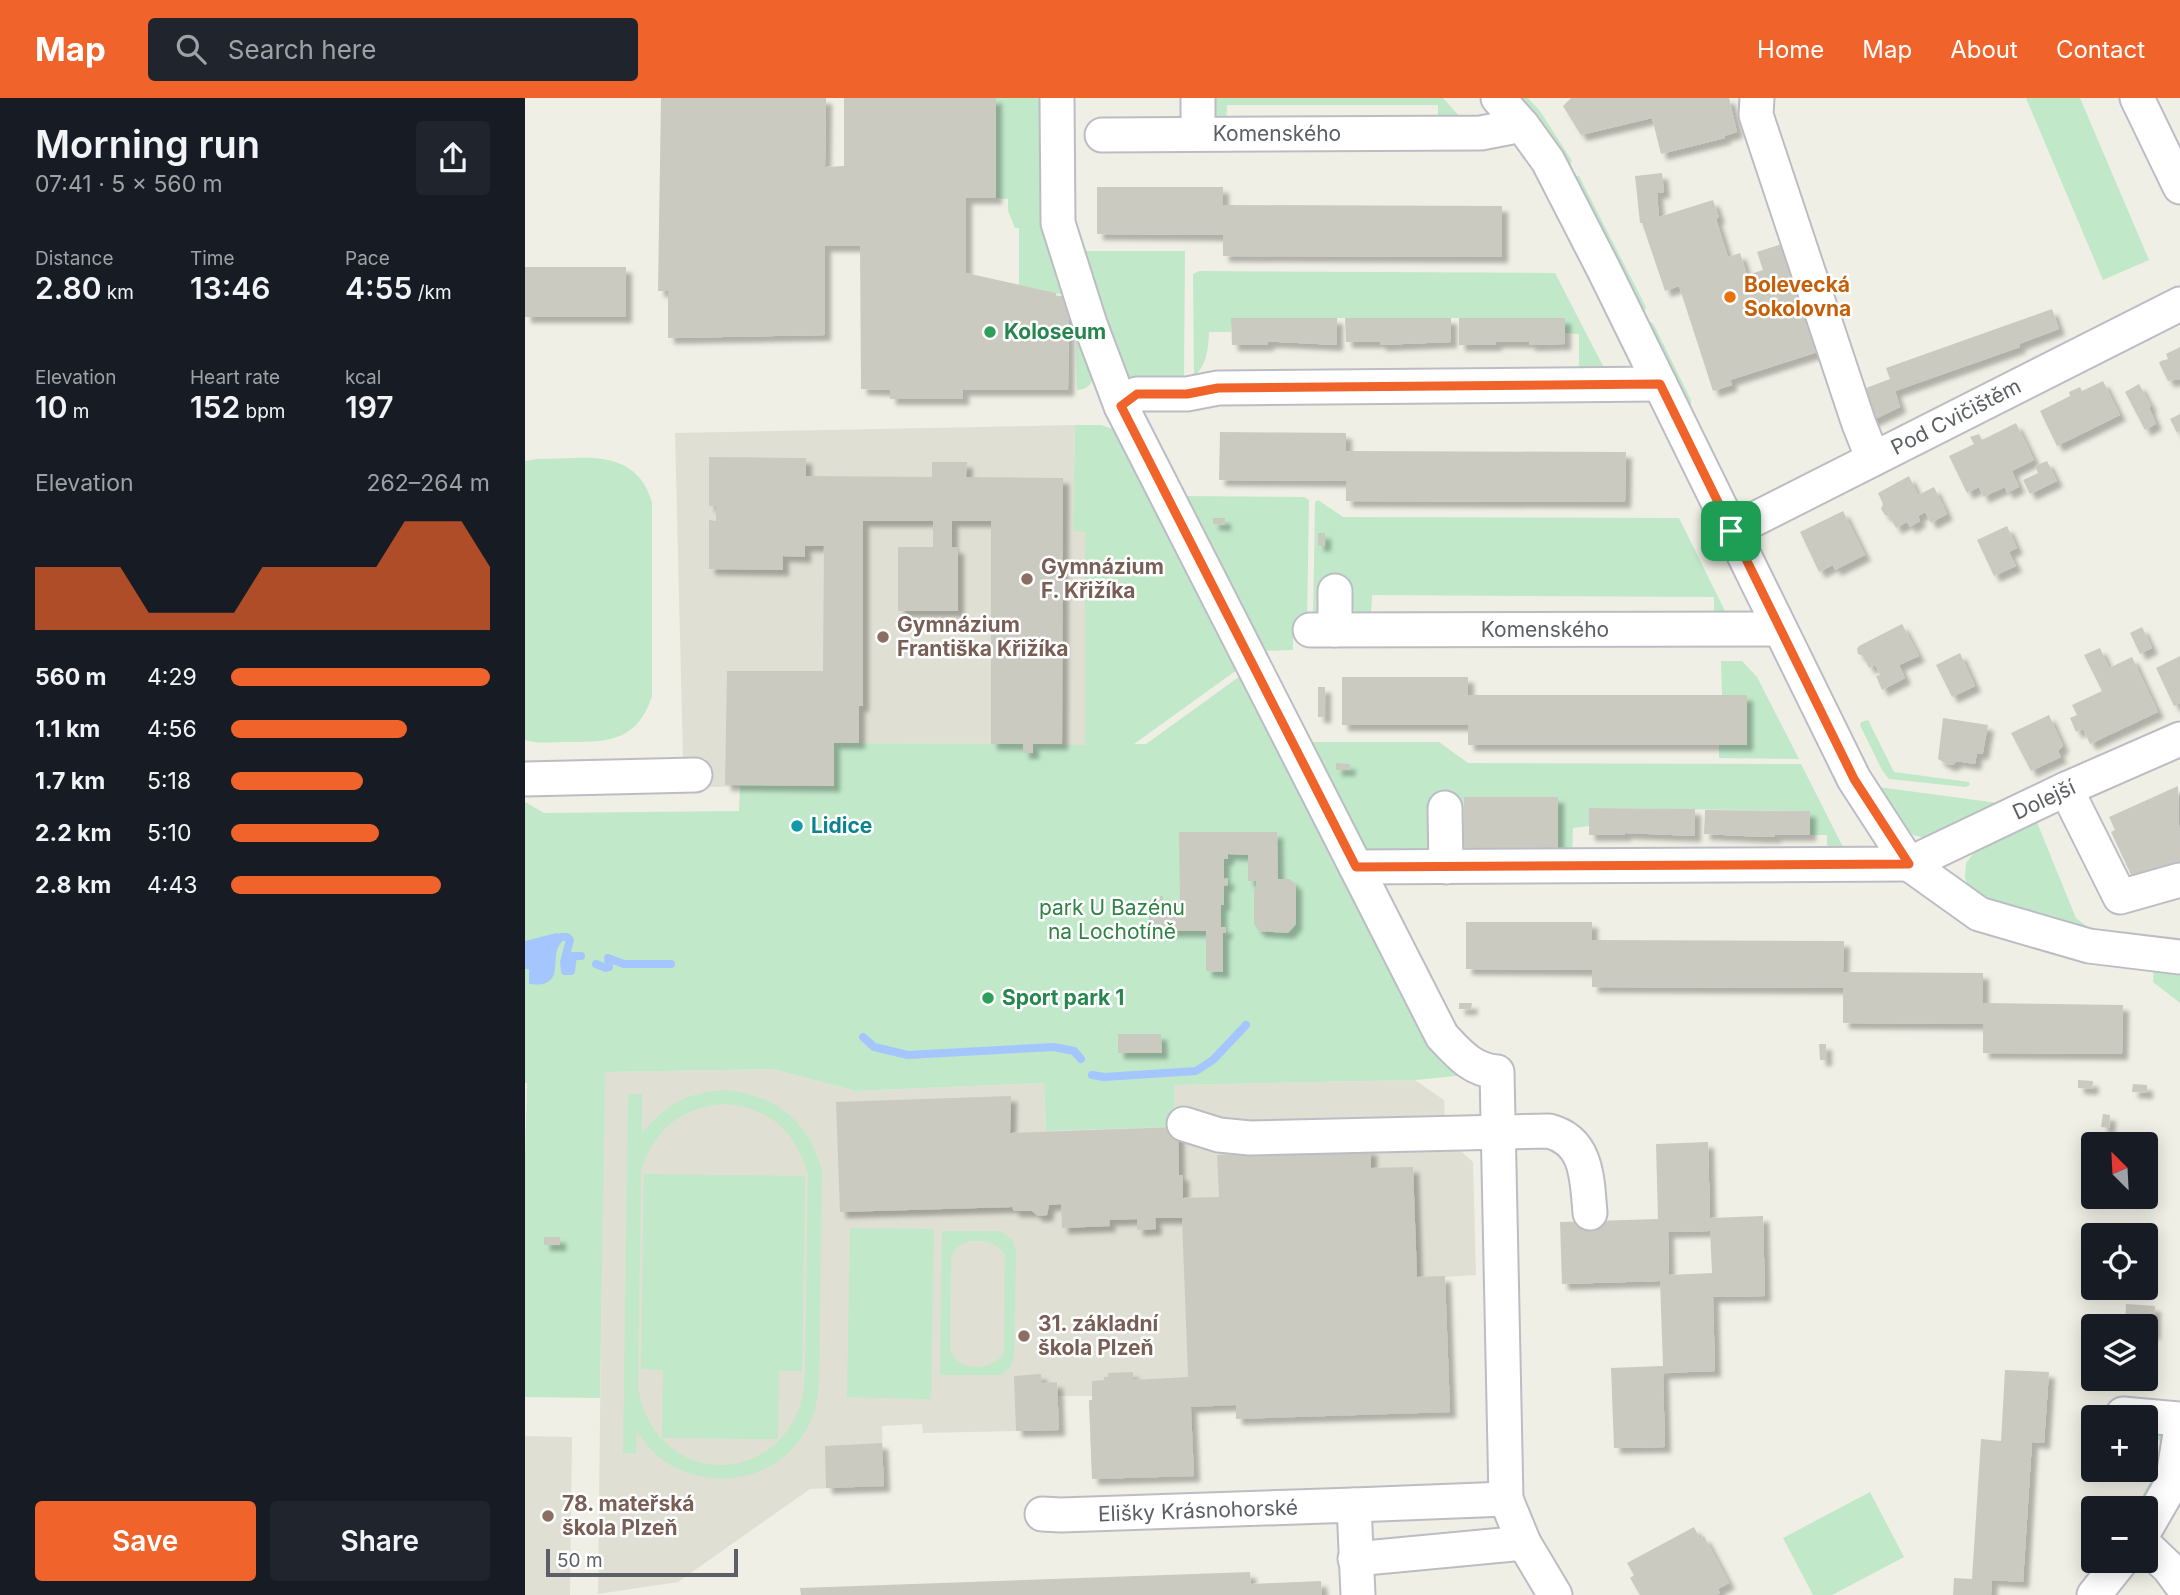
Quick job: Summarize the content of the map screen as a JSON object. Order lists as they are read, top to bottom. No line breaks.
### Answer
{"streets":{"street":["Komenského","Pod Cvičištěm","Dolejší","Elišky Krásnohorské"]},"parks":["park U Bazénu na Lochotíně"],"places":["Bolevecká Sokolovna","Koloseum","Gymnázium F. Křižíka","Gymnázium Františka Křižíka","Lidice","Sport park 1","31. základní škola Plzeň","78. mateřská škola Plzeň"],"scale_bar":"50 m","north":"top left","page":{"header":"Map","search":"Search here","nav":["Home","Map","About","Contact"],"heading":["Morning run","07:41 · 5 × 560 m"],"stats":[["Distance","2.80 km"],["Time","13:46"],["Pace","4:55 /km"],["Elevation","10 m"],["Heart rate","152 bpm"],["kcal","197"]],"chart":["Elevation","262–264 m"],"list":[{"name":"560 m","note":"4:29"},{"name":"1.1 km","note":"4:56"},{"name":"1.7 km","note":"5:18"},{"name":"2.2 km","note":"5:10"},{"name":"2.8 km","note":"4:43"}],"map_buttons":["+","−"],"buttons":["Save","Share"],"scale":"50 m"}}
